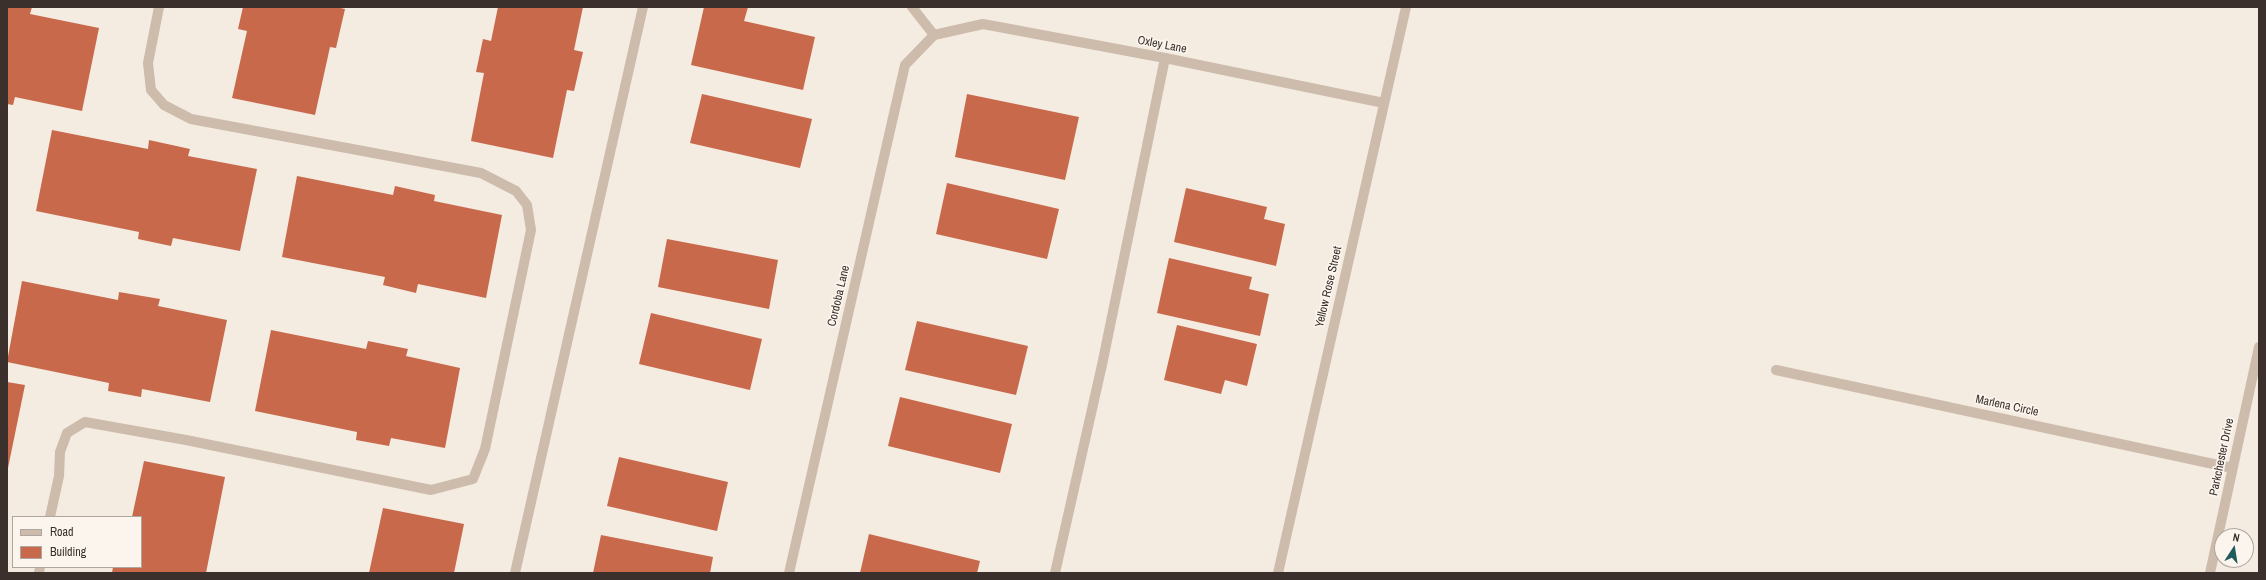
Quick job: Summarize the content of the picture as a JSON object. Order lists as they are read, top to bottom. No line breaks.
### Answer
{"streets":{"street":["Oxley Lane","Yellow Rose Street","Cordoba Lane","Marlena Circle","Parkchester Drive"]},"crossings":[["Oxley Lane","Yellow Rose Street"],["Oxley Lane","Cordoba Lane"],["Marlena Circle","Parkchester Drive"]],"legend":["Road","Building"],"north":"top"}
